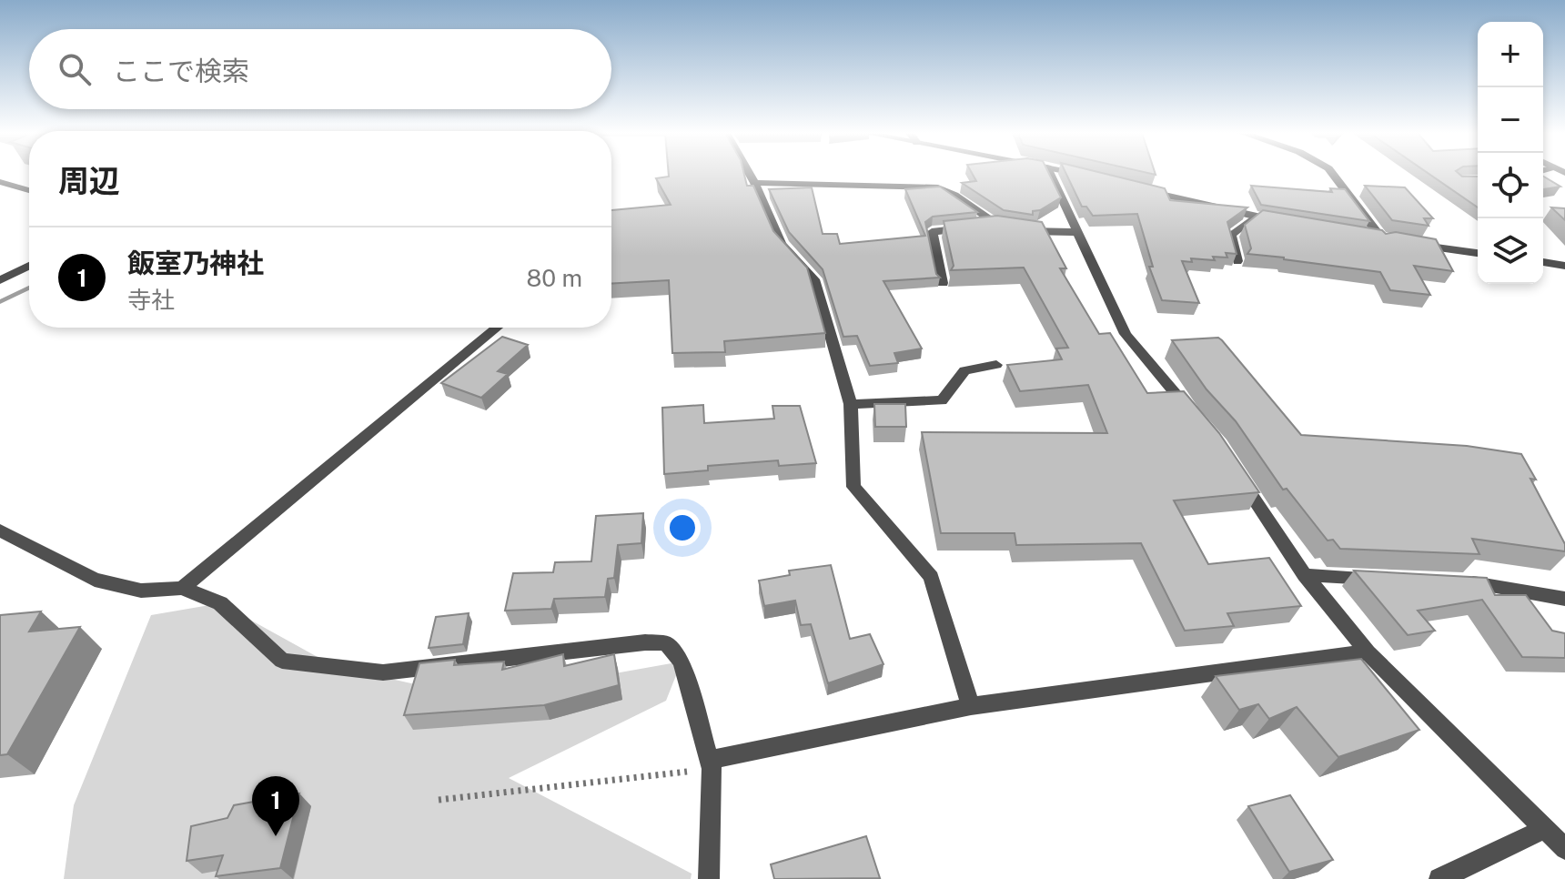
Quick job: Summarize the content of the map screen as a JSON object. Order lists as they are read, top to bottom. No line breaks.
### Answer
{"page":{"map_buttons":["+","−"],"search":"ここで検索","heading":"周辺","list":[{"mark":"1","name":"飯室乃神社","note":"寺社","value":"80 m"}],"pins":"1"}}
